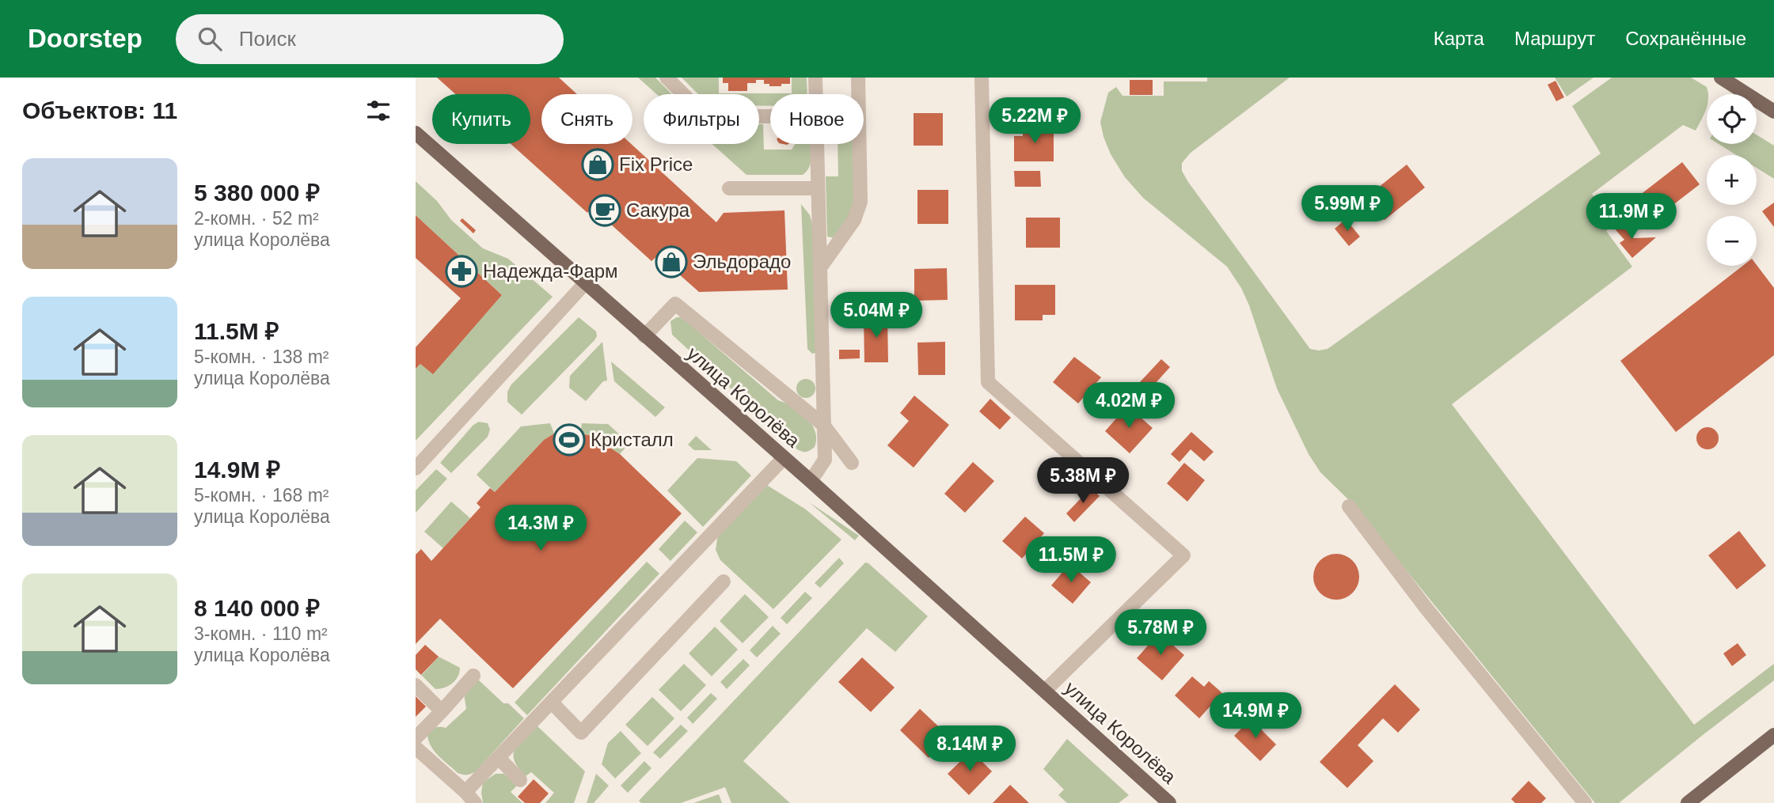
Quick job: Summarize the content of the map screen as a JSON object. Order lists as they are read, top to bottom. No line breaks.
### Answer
{"streets":{"main road":["улица Королёва"]},"places":{"shop":["Fix Price","Эльдорадо"],"cafe":["Сакура"],"pharmacy":["Надежда-Фарм"],"sports":["Кристалл"]},"page":{"header":"Doorstep","search":"Поиск","nav":["Карта","Маршрут","Сохранённые"],"heading":"Объектов: 11","map_buttons":["+","−"],"chip":["Купить","Снять","Фильтры","Новое"],"price":["5.22M ₽","5.99M ₽","11.9M ₽","5.04M ₽","4.02M ₽","5.38M ₽","14.3M ₽","11.5M ₽","5.78M ₽","14.9M ₽","8.14M ₽"],"list":[{"name":"5 380 000 ₽","note":"2-комн. · 52 m² · улица Королёва"},{"name":"11.5M ₽","note":"5-комн. · 138 m² · улица Королёва"},{"name":"14.9M ₽","note":"5-комн. · 168 m² · улица Королёва"},{"name":"8 140 000 ₽","note":"3-комн. · 110 m² · улица Королёва"}]}}
